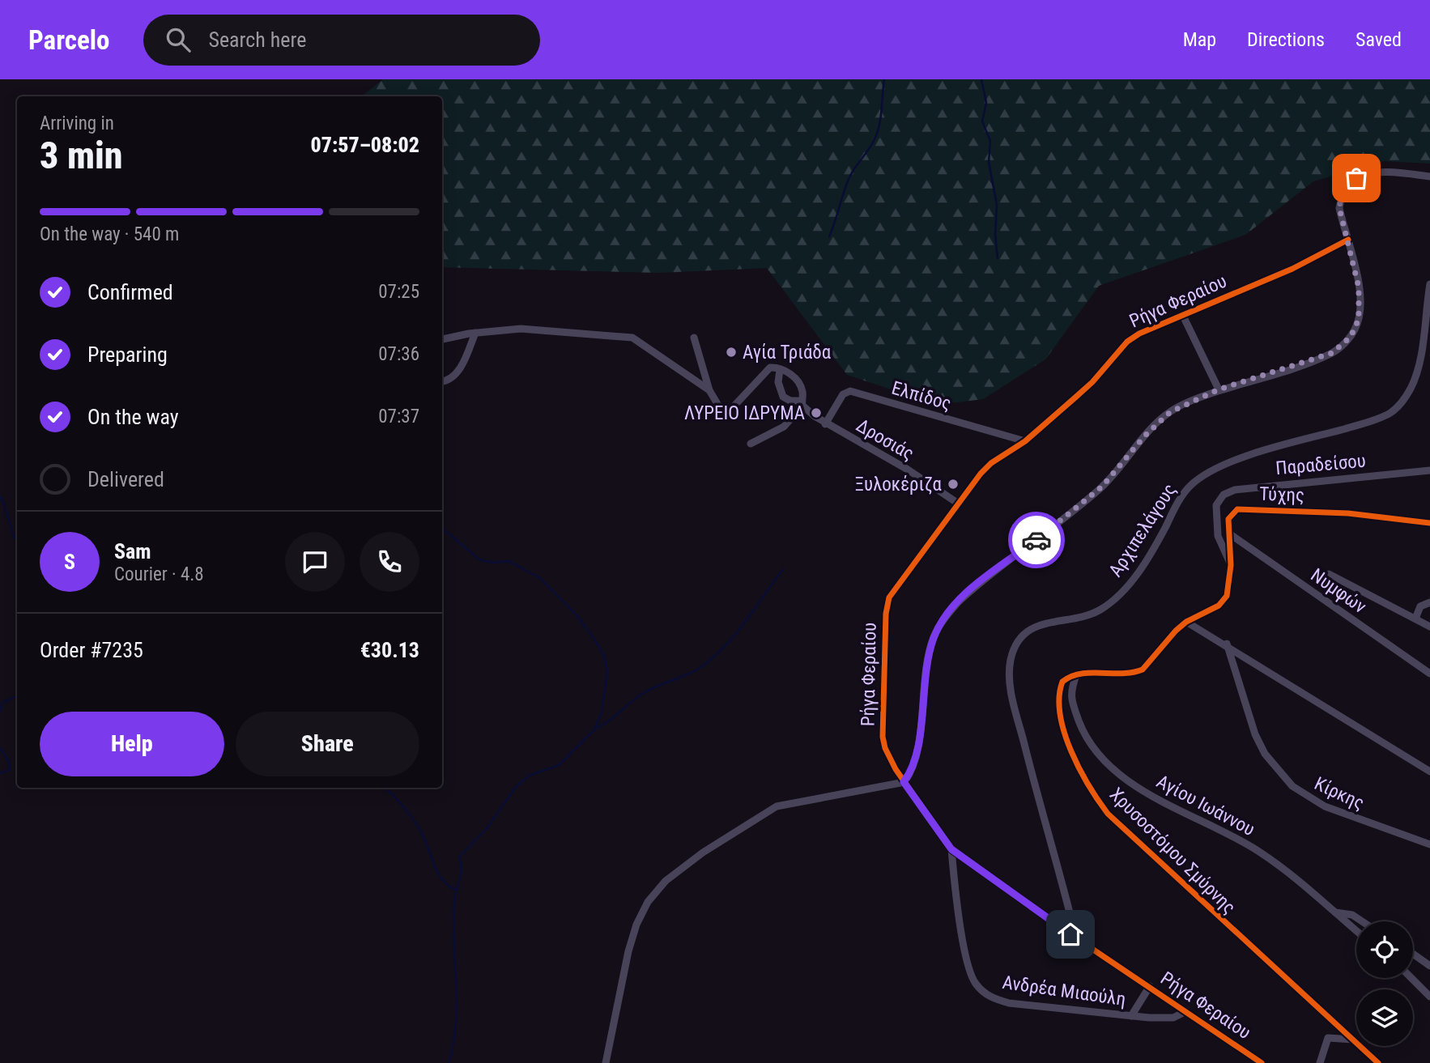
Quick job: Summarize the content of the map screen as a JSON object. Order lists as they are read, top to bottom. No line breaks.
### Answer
{"streets":{"street":["Ρήγα Φεραίου","Ελπίδος","Δροσιάς","Παραδείσου","Τύχης","Αρχιπελάγους","Νυμφών","Κίρκης","Αγίου Ιωάννου","Χρυσοστόμου Σμύρνης","Ανδρέα Μιαούλη"]},"crossings":[["Ρήγα Φεραίου","Ελπίδος"],["Ρήγα Φεραίου","Δροσιάς"],["Ρήγα Φεραίου","Αρχιπελάγους"],["Ρήγα Φεραίου","Ανδρέα Μιαούλη"],["Ελπίδος","Δροσιάς"],["Παραδείσου","Τύχης"],["Τύχης","Νυμφών"],["Αγίου Ιωάννου","Χρυσοστόμου Σμύρνης"]],"places":["Αγία Τριάδα","ΛΥΡΕΙΟ ΙΔΡΥΜΑ","Ξυλοκέριζα"],"page":{"header":"Parcelo","search":"Search here","nav":["Map","Directions","Saved"],"heading":["3 min","Arriving in","07:57–08:02"],"panel":["Sam","Courier · 4.8","Order #7235","€30.13"],"bar":"On the way · 540 m","list":[["Confirmed","07:25"],["Preparing","07:36"],["On the way","07:37"],"Delivered"],"round":"S","buttons":["Help","Share"]}}
